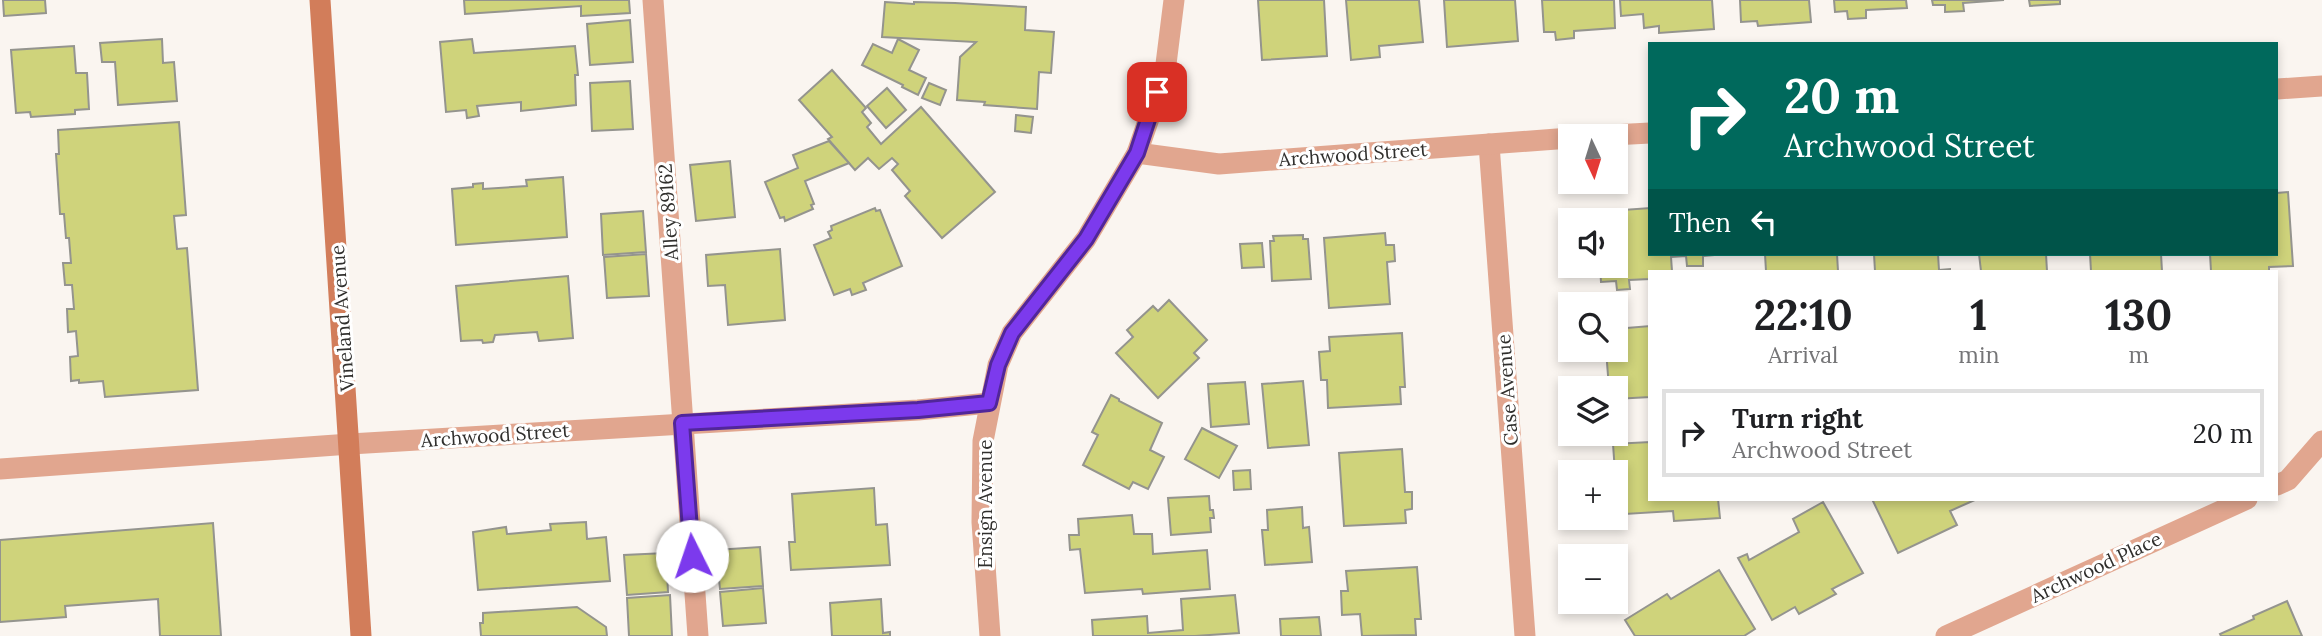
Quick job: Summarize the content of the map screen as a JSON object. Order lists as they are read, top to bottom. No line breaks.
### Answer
{"streets":{"main road":["Vineland Avenue"],"street":["Archwood Street","Alley 89162","Case Avenue","Ensign Avenue","Archwood Place"]},"crossings":[["Archwood Street","Alley 89162"],["Archwood Street","Vineland Avenue"],["Archwood Street","Case Avenue"],["Archwood Street","Ensign Avenue"]],"north":"bottom","page":{"turn":["20 m","Archwood Street"],"map_buttons":["+","−"],"then":"Then","eta":["22:10","Arrival","1","min","130","m"],"list":[{"name":"Turn right","note":"Archwood Street","value":"20 m"}]}}
